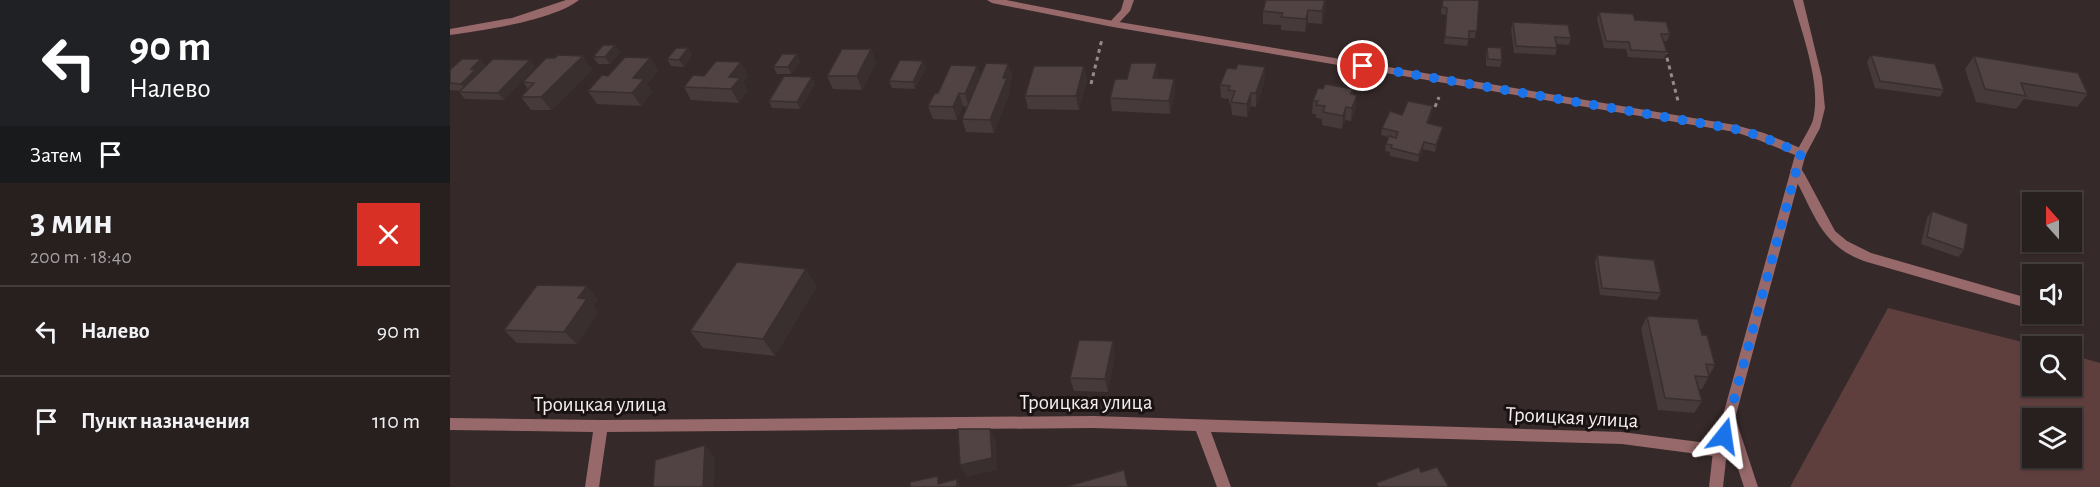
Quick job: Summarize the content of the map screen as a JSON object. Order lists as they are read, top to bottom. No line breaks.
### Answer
{"streets":{"street":["Троицкая улица"]},"north":"top","page":{"turn":["90 m","Налево"],"then":"Затем","heading":["3 мин","200 m · 18:40"],"list":[{"name":"Налево","value":"90 m"},{"name":"Пункт назначения","value":"110 m"}]}}
